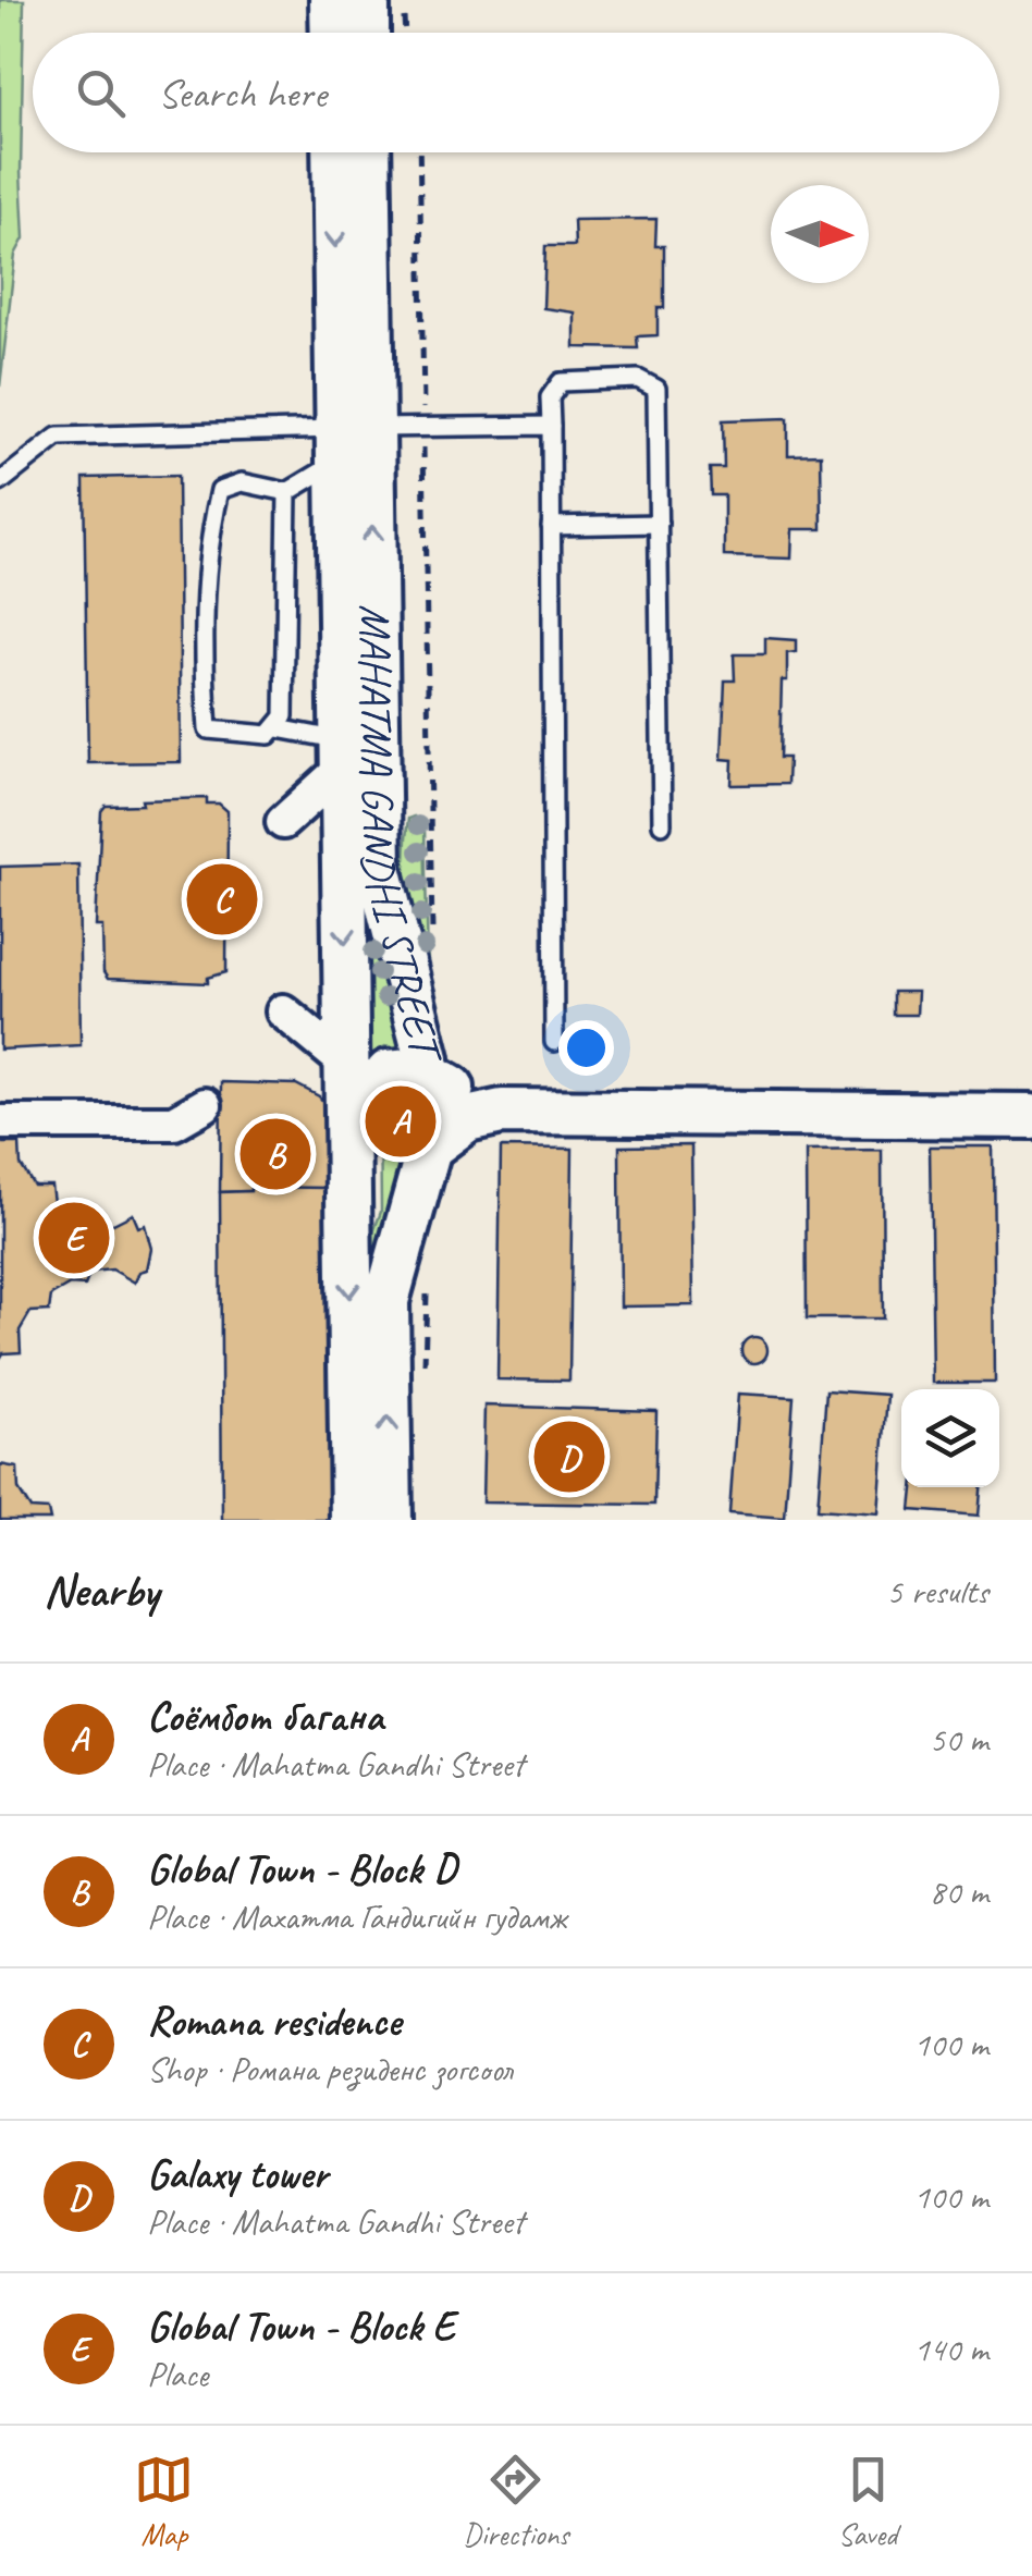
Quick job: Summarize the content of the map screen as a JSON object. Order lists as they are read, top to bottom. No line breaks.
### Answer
{"streets":{"main road":["MAHATMA GANDHI STREET"]},"north":"right","page":{"search":"Search here","pins":["C","A","B","E","D"],"heading":["Nearby","5 results"],"list":[{"mark":"A","name":"Соёмбот багана","note":"Place · Mahatma Gandhi Street","value":"50 m"},{"mark":"B","name":"Global Town - Block D","note":"Place · Махатма Гандигийн гудамж","value":"80 m"},{"mark":"C","name":"Romana residence","note":"Shop · Романа резиденс зогсоол","value":"100 m"},{"mark":"D","name":"Galaxy tower","note":"Place · Mahatma Gandhi Street","value":"100 m"},{"mark":"E","name":"Global Town - Block E","note":"Place","value":"140 m"}],"nav":["Map","Directions","Saved"]}}
